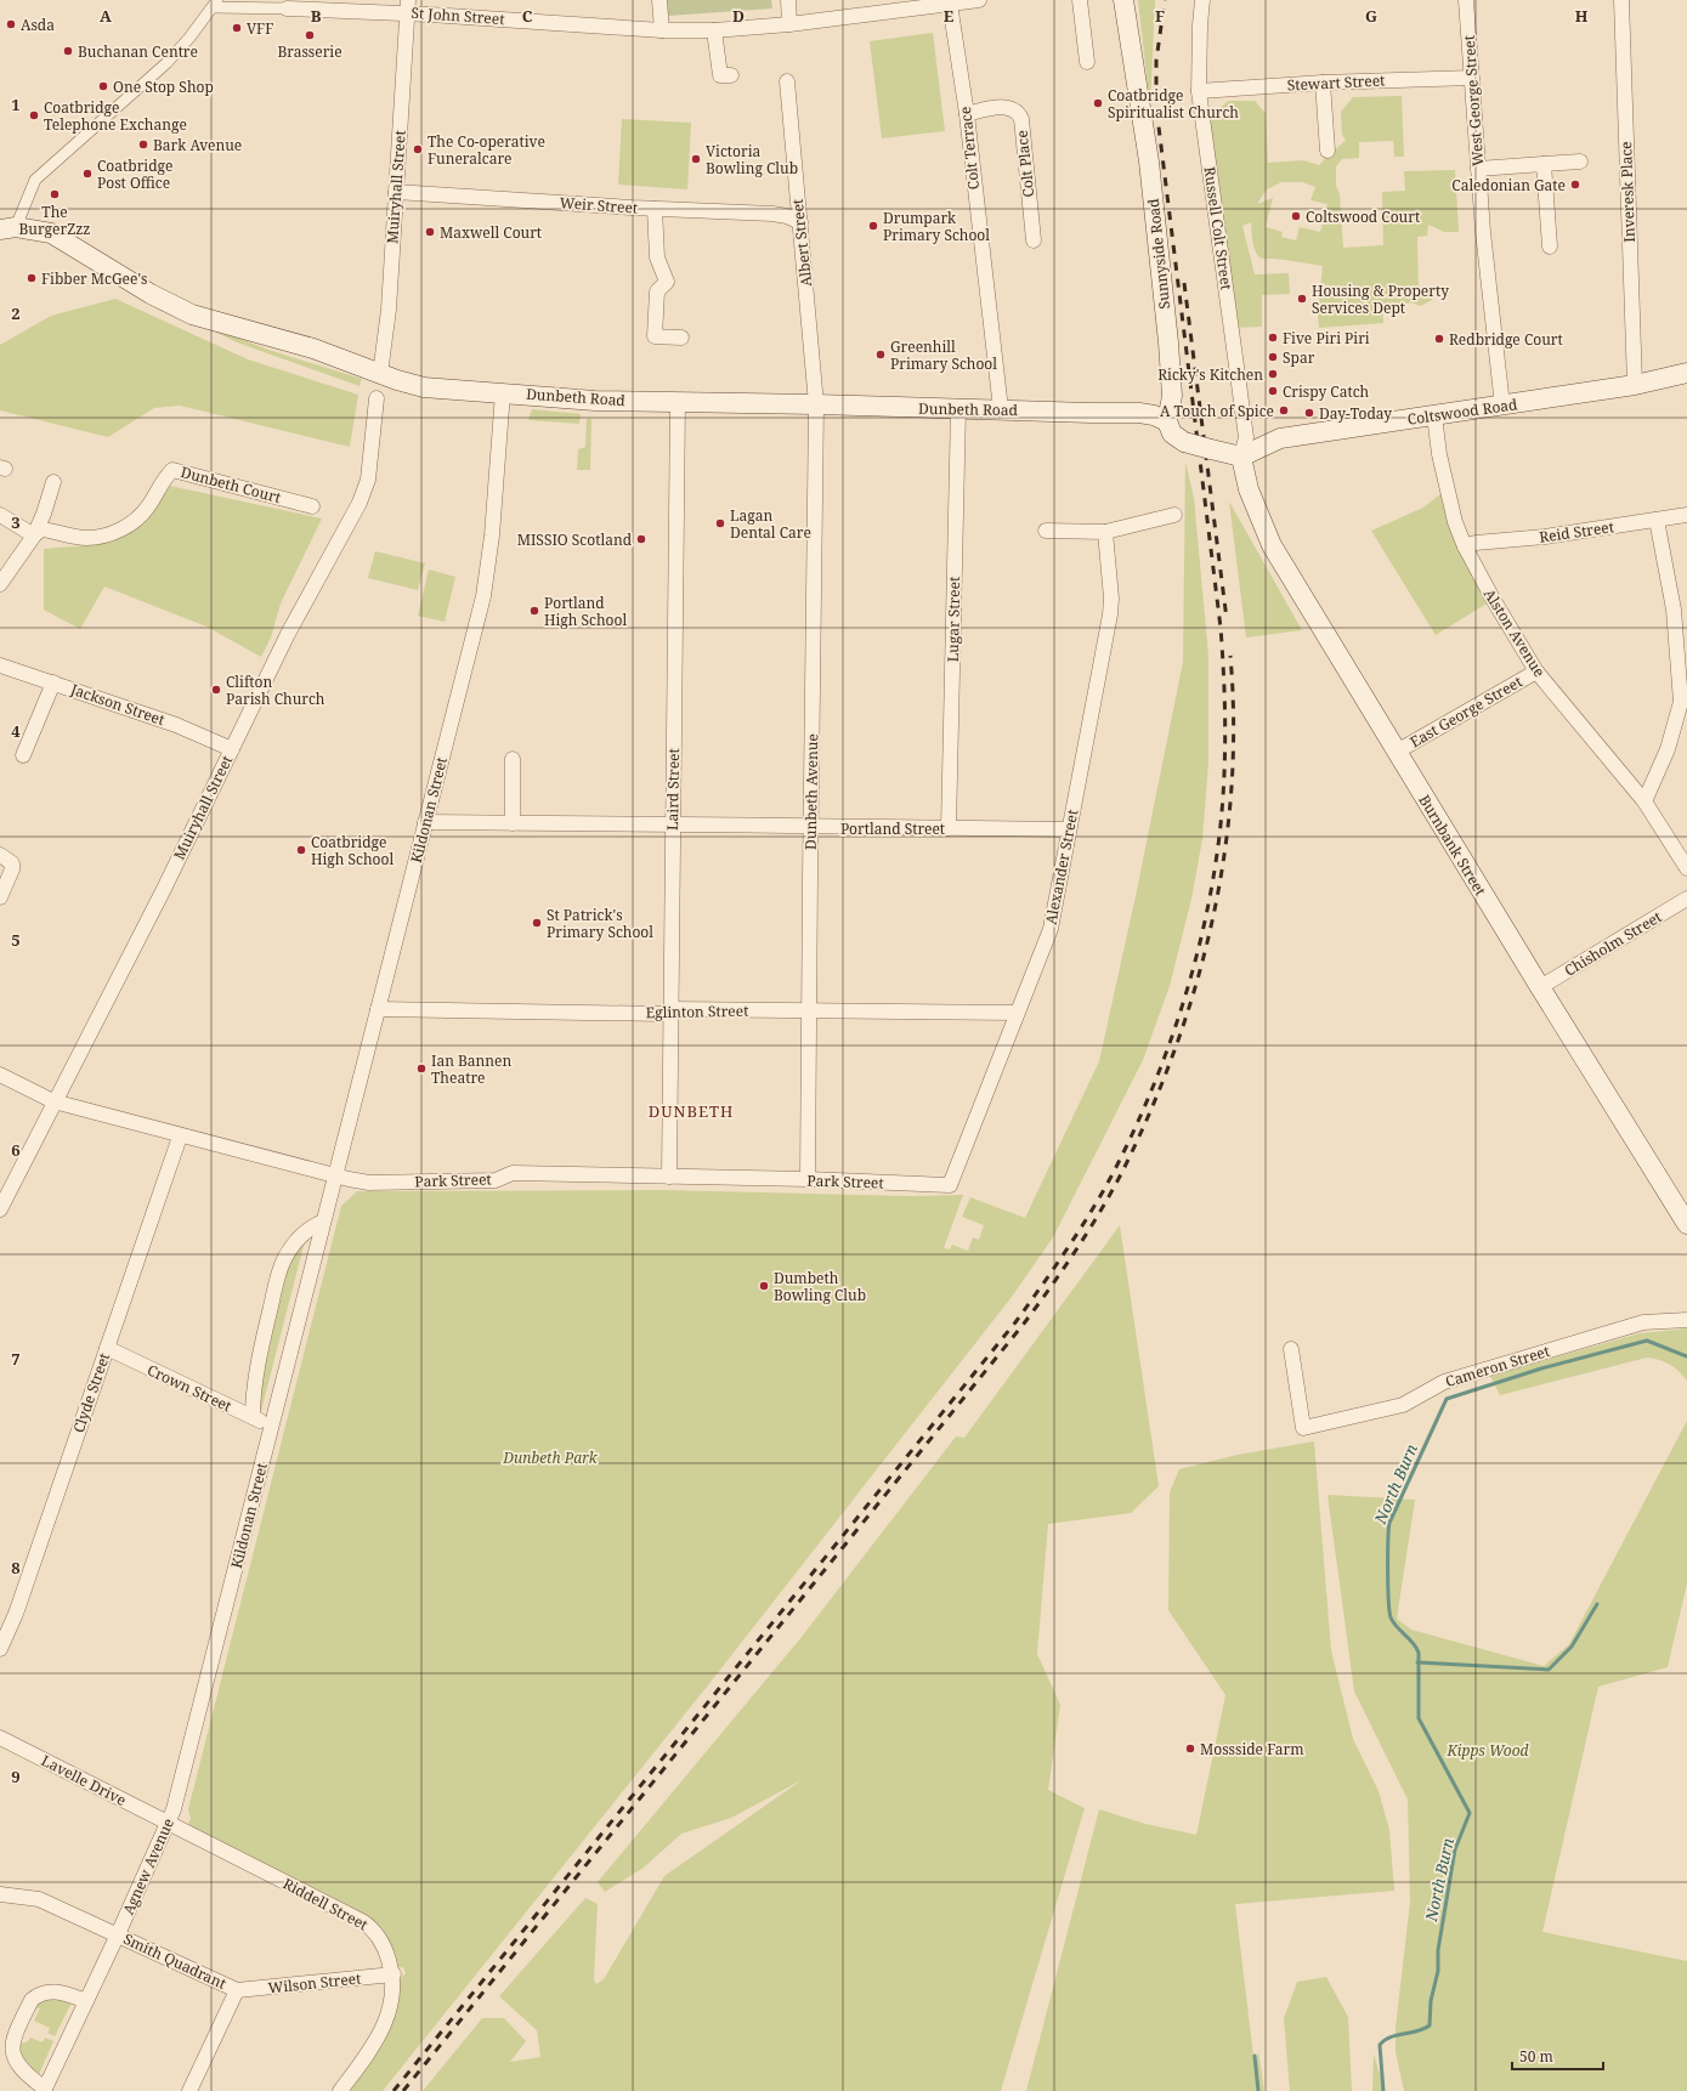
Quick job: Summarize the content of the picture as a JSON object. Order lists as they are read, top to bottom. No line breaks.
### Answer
{"streets":{"main road":["Sunnyside Road","Dunbeth Road","Coltswood Road","Burnbank Street"],"street":["St John Street","Stewart Street","West George Street","Colt Terrace","Colt Place","Muiryhall Street","Inveresk Place","Weir Street","Russell Colt Street","Albert Street","Dunbeth Court","Reid Street","Lugar Street","Alston Avenue","Jackson Street","East George Street","Laird Street","Dunbeth Avenue","Kildonan Street","Portland Street","Alexander Street","Chisholm Street","Eglinton Street","Park Street","Cameron Street","Crown Street","Clyde Street","Lavelle Drive","Agnew Avenue","Riddell Street","Smith Quadrant","Wilson Street"]},"crossings":[["St John Street","Colt Terrace"],["St John Street","Muiryhall Street"],["Stewart Street","West George Street"],["Stewart Street","Russell Colt Street"],["West George Street","Coltswood Road"],["Colt Terrace","Colt Place"],["Colt Terrace","Dunbeth Road"],["Muiryhall Street","Weir Street"],["Muiryhall Street","Dunbeth Road"],["Muiryhall Street","Jackson Street"],["Muiryhall Street","Park Street"],["Inveresk Place","Coltswood Road"],["Weir Street","Albert Street"],["Russell Colt Street","Coltswood Road"],["Russell Colt Street","Burnbank Street"],["Albert Street","Dunbeth Road"],["Albert Street","Dunbeth Avenue"],["Sunnyside Road","Dunbeth Road"],["Dunbeth Road","Lugar Street"],["Dunbeth Road","Laird Street"],["Dunbeth Road","Dunbeth Avenue"],["Dunbeth Road","Kildonan Street"],["Coltswood Road","Alston Avenue"],["Coltswood Road","Burnbank Street"],["Reid Street","Alston Avenue"],["Lugar Street","Portland Street"],["Alston Avenue","East George Street"],["East George Street","Burnbank Street"],["Laird Street","Portland Street"],["Laird Street","Eglinton Street"],["Laird Street","Park Street"],["Dunbeth Avenue","Portland Street"],["Dunbeth Avenue","Eglinton Street"],["Dunbeth Avenue","Park Street"],["Kildonan Street","Portland Street"],["Kildonan Street","Eglinton Street"],["Kildonan Street","Park Street"],["Kildonan Street","Crown Street"],["Kildonan Street","Agnew Avenue"],["Portland Street","Alexander Street"],["Burnbank Street","Chisholm Street"],["Alexander Street","Eglinton Street"],["Alexander Street","Park Street"],["Park Street","Clyde Street"],["Crown Street","Clyde Street"],["Lavelle Drive","Agnew Avenue"],["Lavelle Drive","Riddell Street"],["Agnew Avenue","Riddell Street"],["Agnew Avenue","Smith Quadrant"],["Riddell Street","Wilson Street"],["Smith Quadrant","Wilson Street"]],"districts":["DUNBETH"],"water":["North Burn"],"parks":["Dunbeth Park","Kipps Wood"],"places":["Asda","VFF","Brasserie","Buchanan Centre","One Stop Shop","Coatbridge Spiritualist Church","Coatbridge Telephone Exchange","Bark Avenue","The Co-operative Funeralcare","Victoria Bowling Club","Coatbridge Post Office","Caledonian Gate","The BurgerZzz","Coltswood Court","Drumpark Primary School","Maxwell Court","Fibber McGee's","Housing & Property Services Dept","Five Piri Piri","Redbridge Court","Greenhill Primary School","Spar","Ricky's Kitchen","Crispy Catch","A Touch of Spice","Day-Today","Lagan Dental Care","MISSIO Scotland","Portland High School","Clifton Parish Church","Coatbridge High School","St Patrick's Primary School","Ian Bannen Theatre","Dumbeth Bowling Club","Mossside Farm"],"scale_bar":"50 m","grid":{"columns":["A","B","C","D","E","F","G","H"],"rows":["1","2","3","4","5","6","7","8","9"]}}
